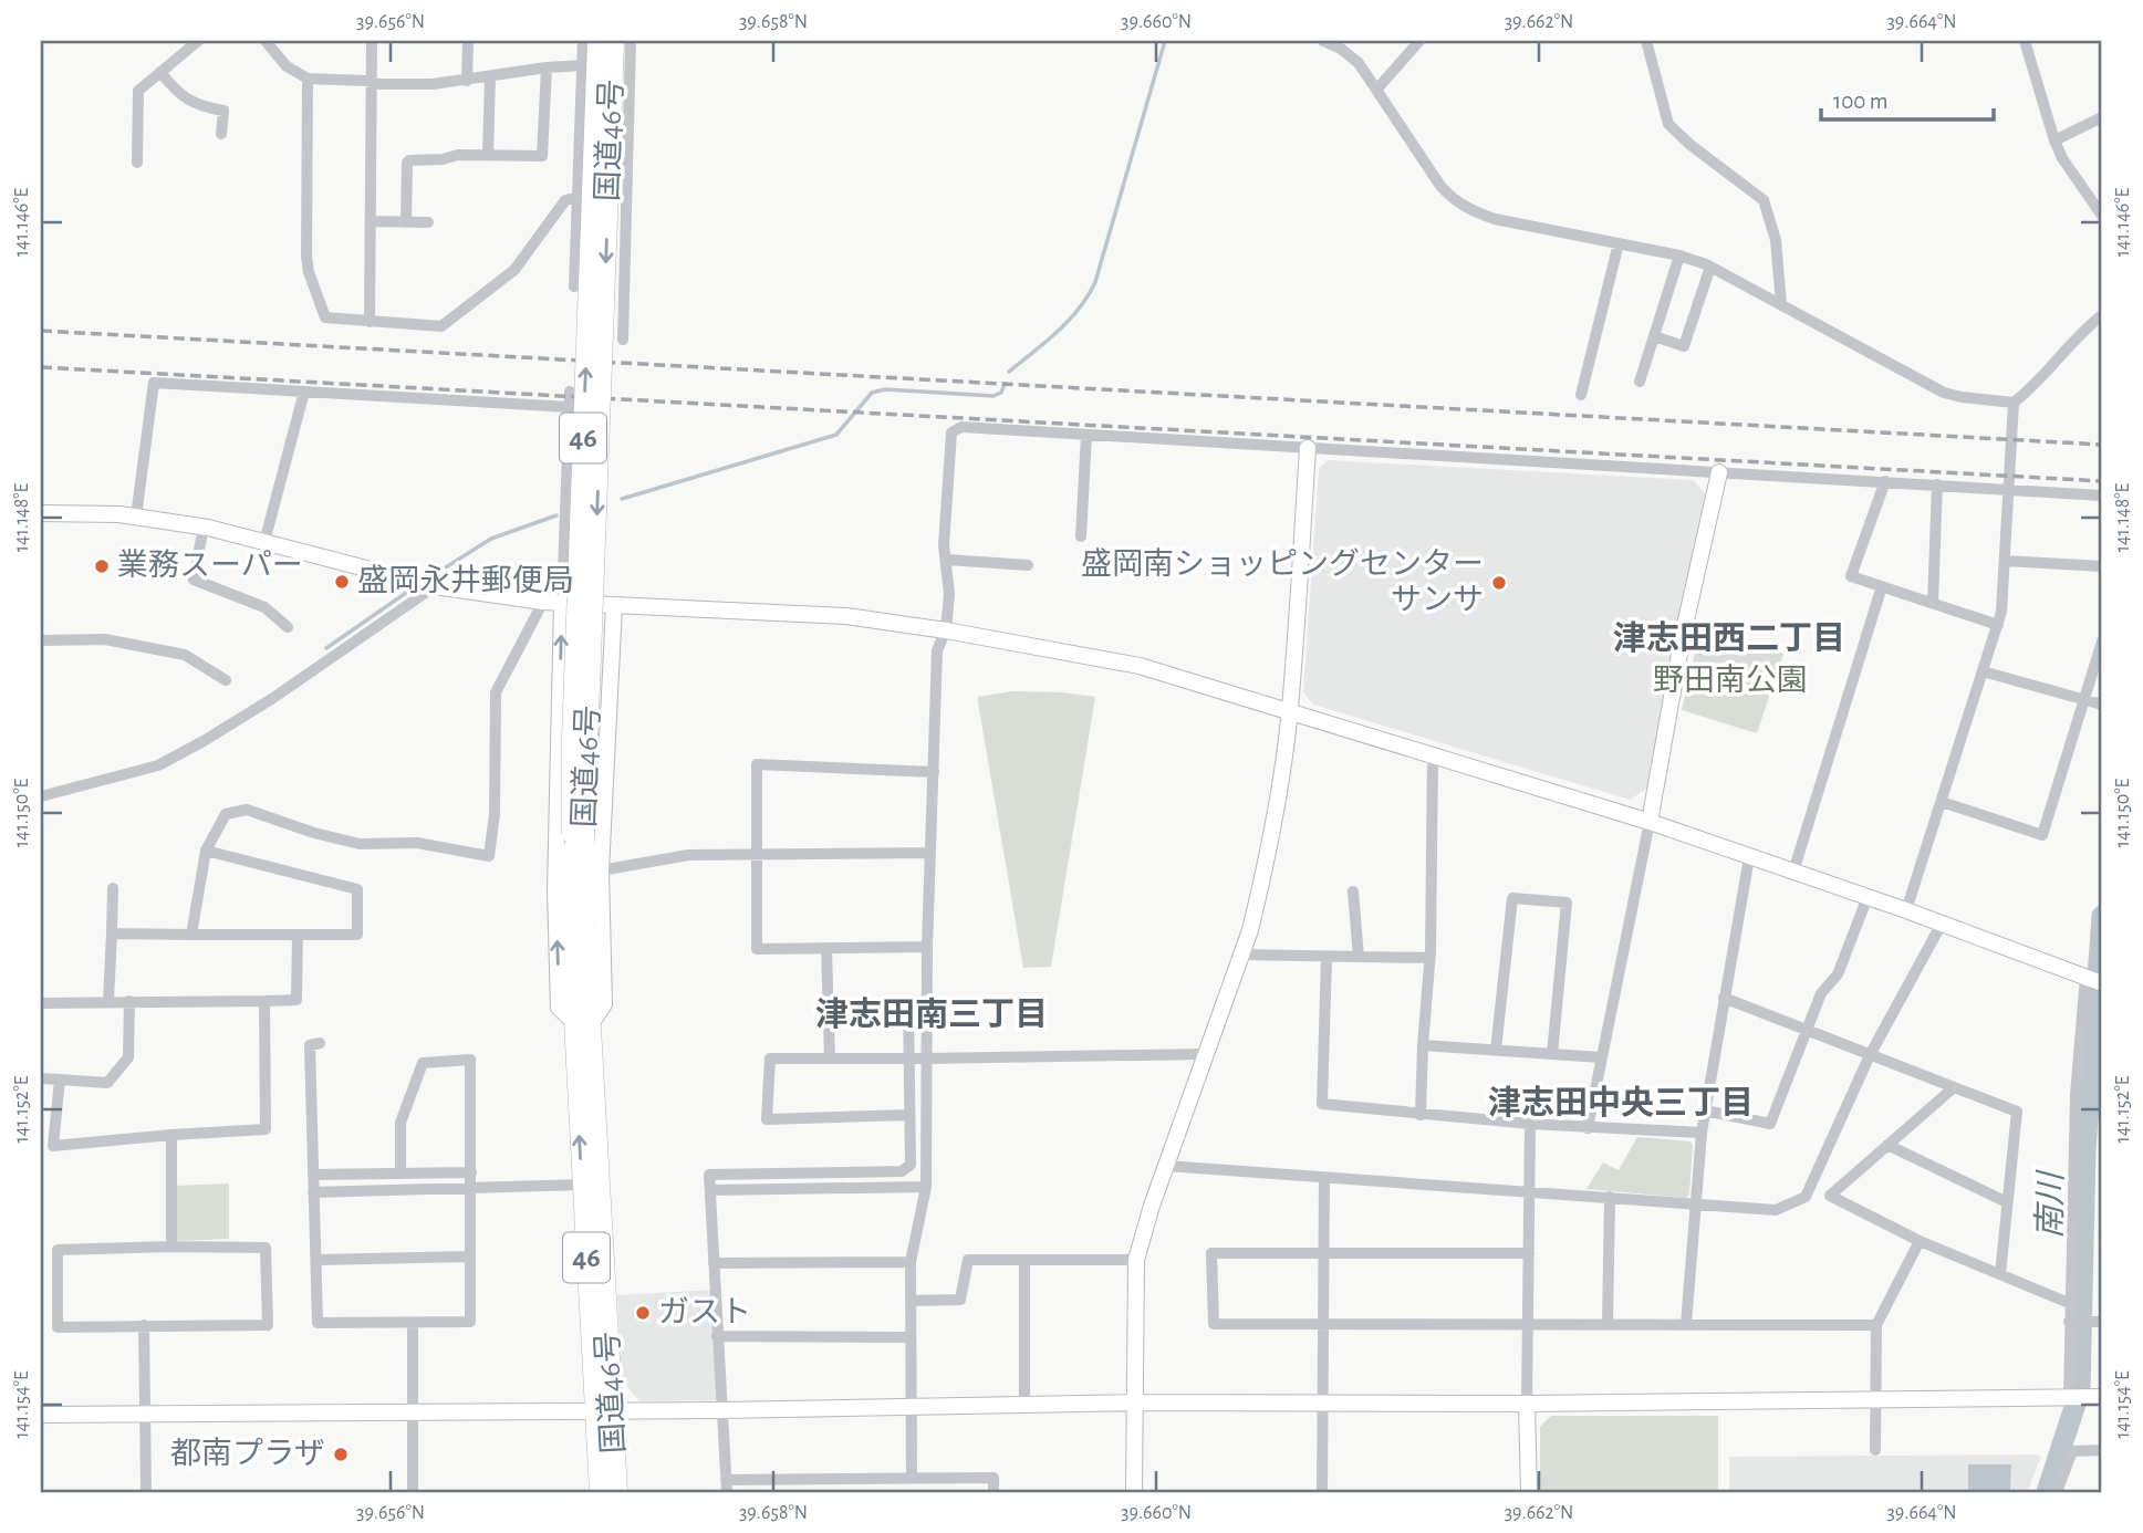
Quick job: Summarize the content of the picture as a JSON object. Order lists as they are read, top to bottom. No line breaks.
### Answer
{"streets":{"highway":["国道46号","46"]},"districts":["津志田西二丁目","津志田南三丁目","津志田中央三丁目"],"water":["南川"],"parks":["野田南公園"],"places":["業務スーパー","盛岡永井郵便局","盛岡南ショッピングセンター サンサ","ガスト","都南プラザ"],"scale_bar":"100 m","coordinates":["39.656°N","39.658°N","39.660°N","39.662°N","39.664°N","141.146°E","141.148°E","141.150°E","141.152°E","141.154°E"]}
